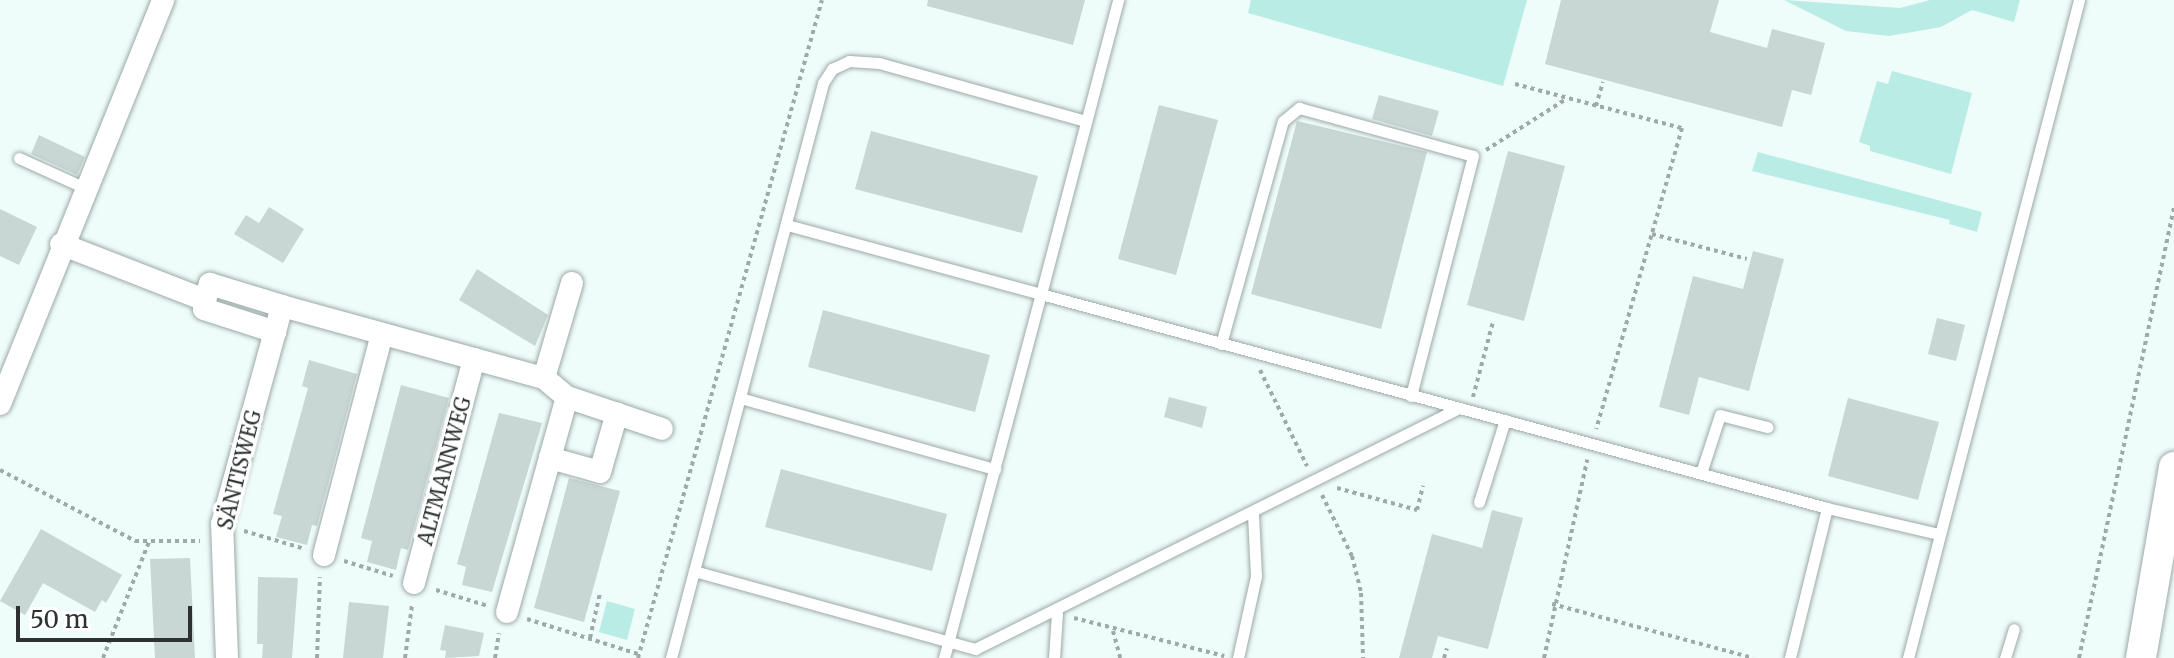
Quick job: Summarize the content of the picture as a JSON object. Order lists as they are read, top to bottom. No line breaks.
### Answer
{"streets":{"street":["SÄNTISWEG","ALTMANNWEG"]},"scale_bar":"50 m"}
